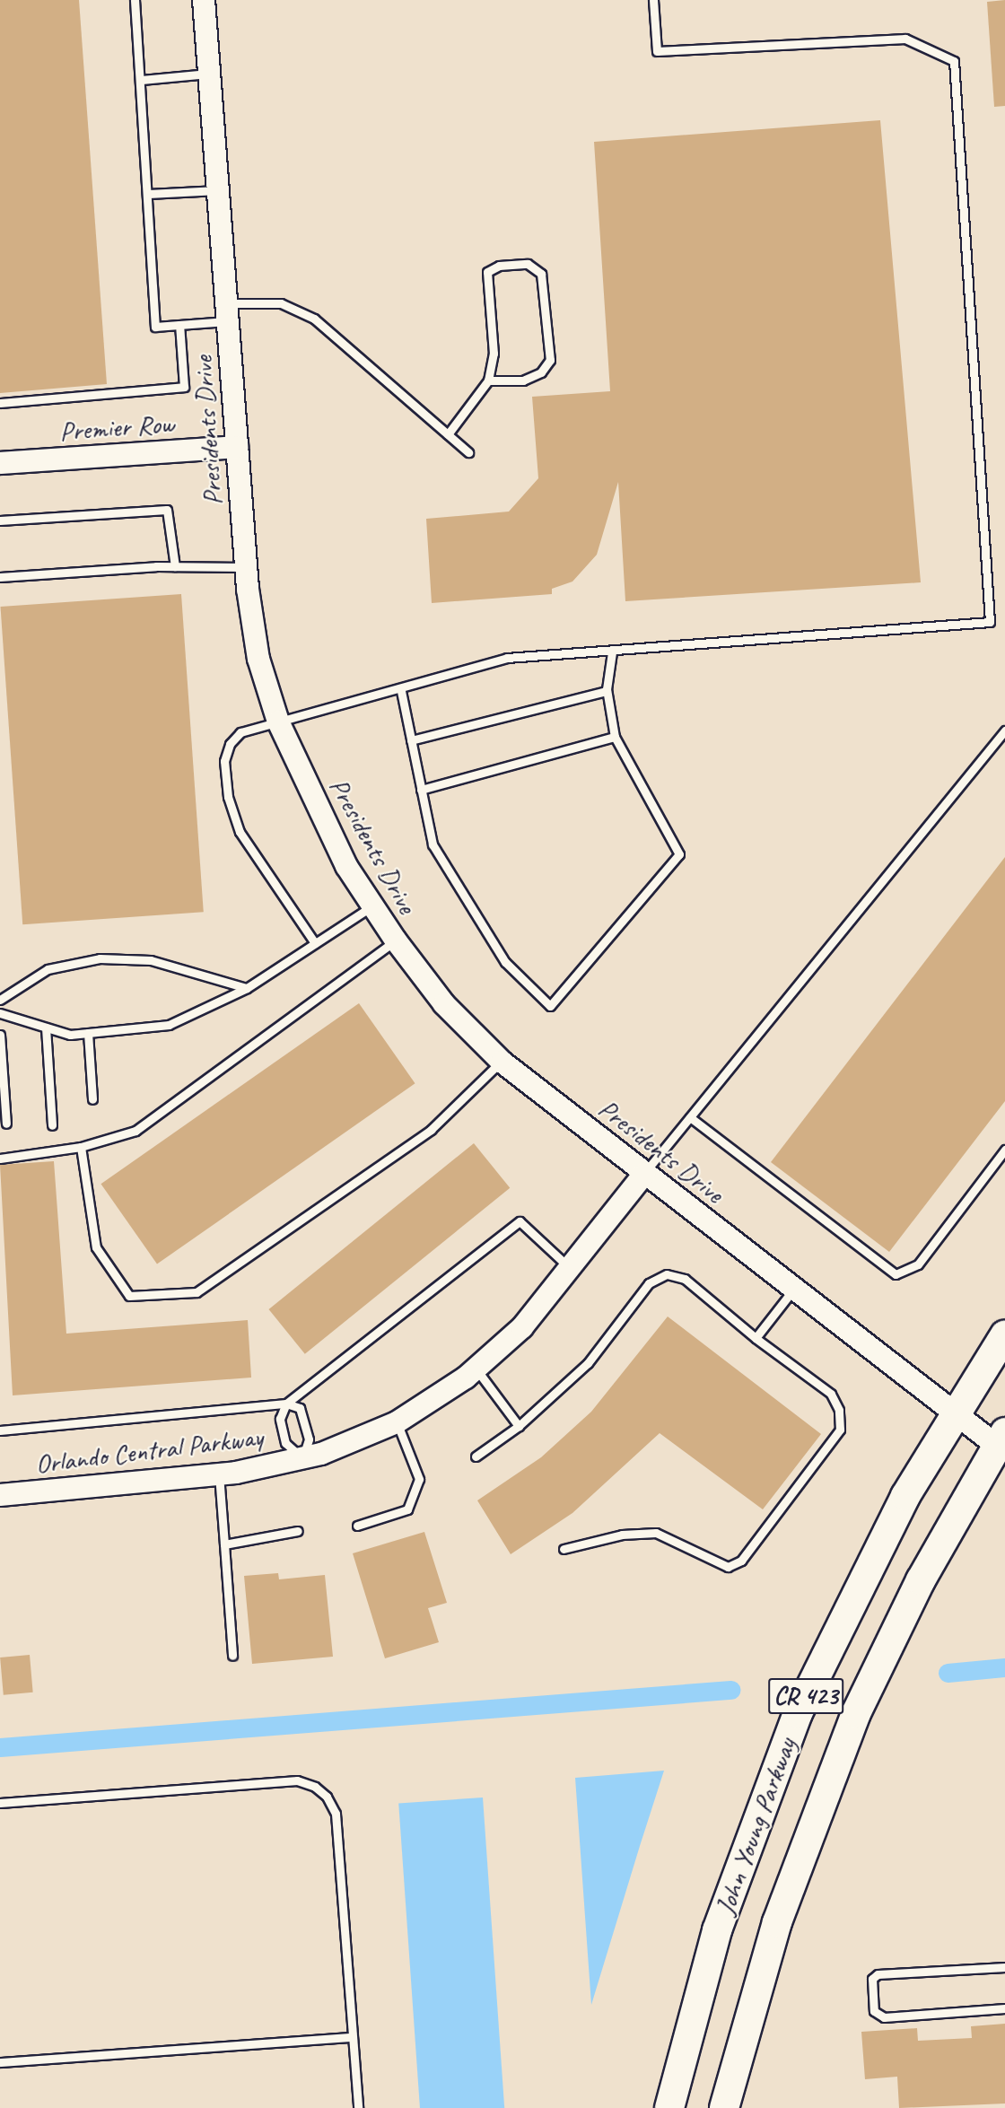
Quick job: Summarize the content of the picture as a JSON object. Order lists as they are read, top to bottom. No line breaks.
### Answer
{"streets":{"highway":["CR 423","John Young Parkway"],"street":["Premier Row","Presidents Drive","Orlando Central Parkway"]},"crossings":[["Premier Row","Presidents Drive"],["Presidents Drive","Orlando Central Parkway"],["Presidents Drive","John Young Parkway"]]}
